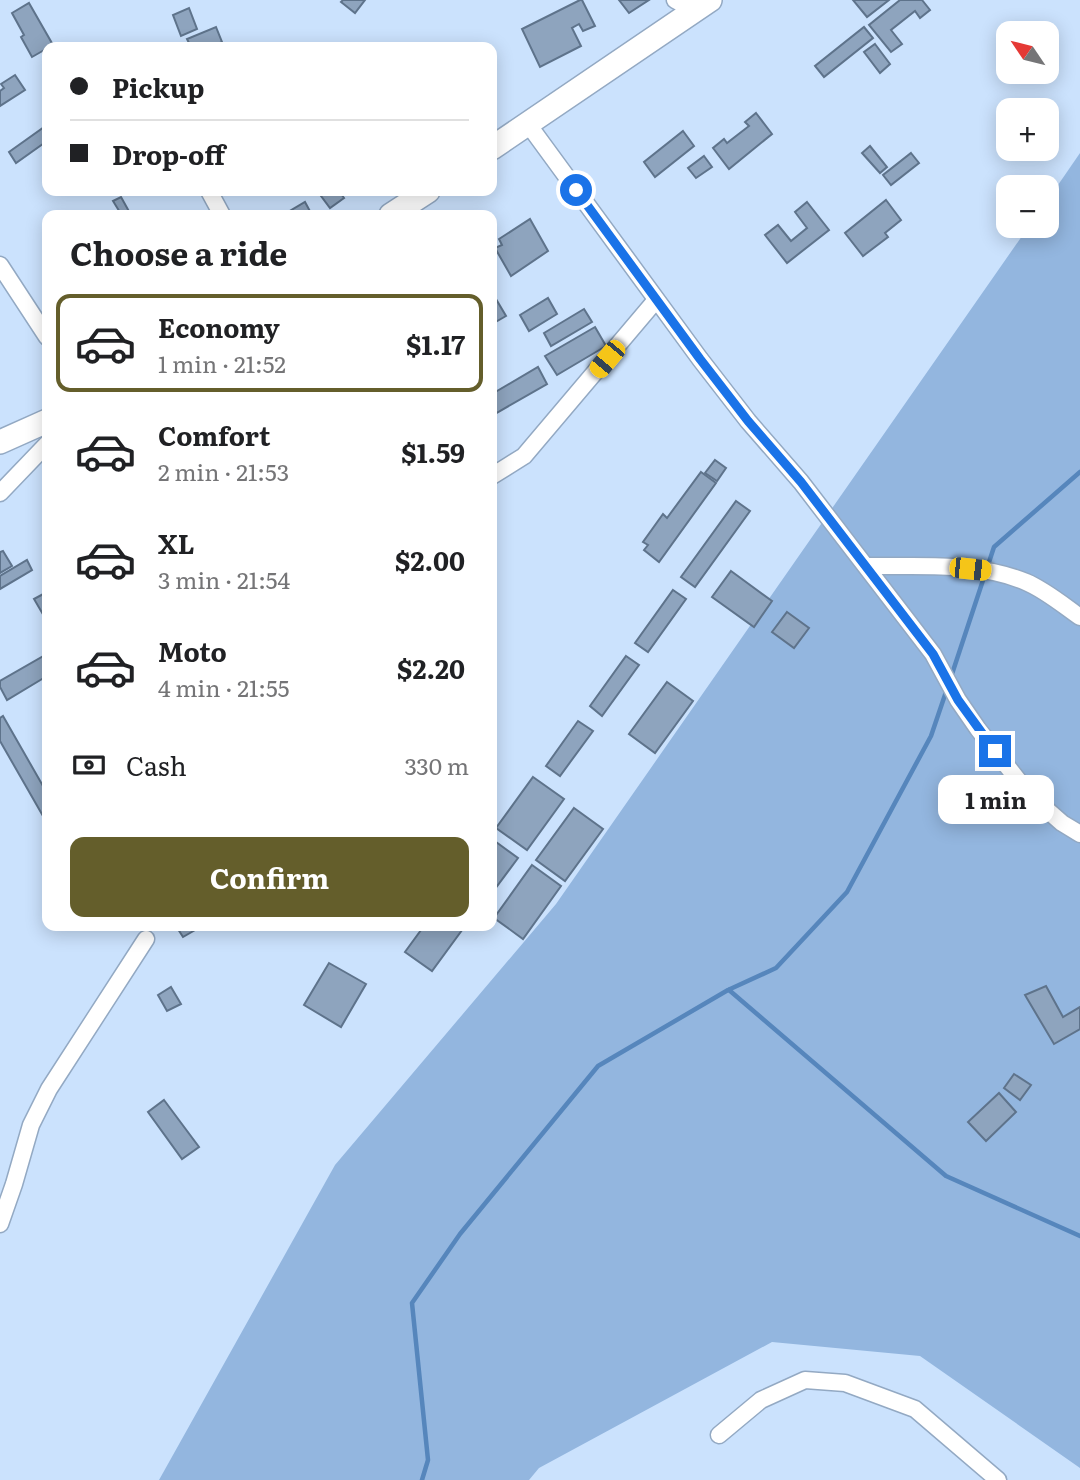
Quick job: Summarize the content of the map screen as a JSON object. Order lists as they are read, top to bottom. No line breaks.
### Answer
{"north":"top left","page":{"map_buttons":["+","−"],"banner":["Pickup","Drop-off"],"heading":"Choose a ride","list":[{"name":"Economy","note":"1 min · 21:52","value":"$1.17"},{"name":"Comfort","note":"2 min · 21:53","value":"$1.59"},{"name":"XL","note":"3 min · 21:54","value":"$2.00"},{"name":"Moto","note":"4 min · 21:55","value":"$2.20"}],"pay":["Cash","330 m"],"bubble":"1 min","buttons":"Confirm"}}
